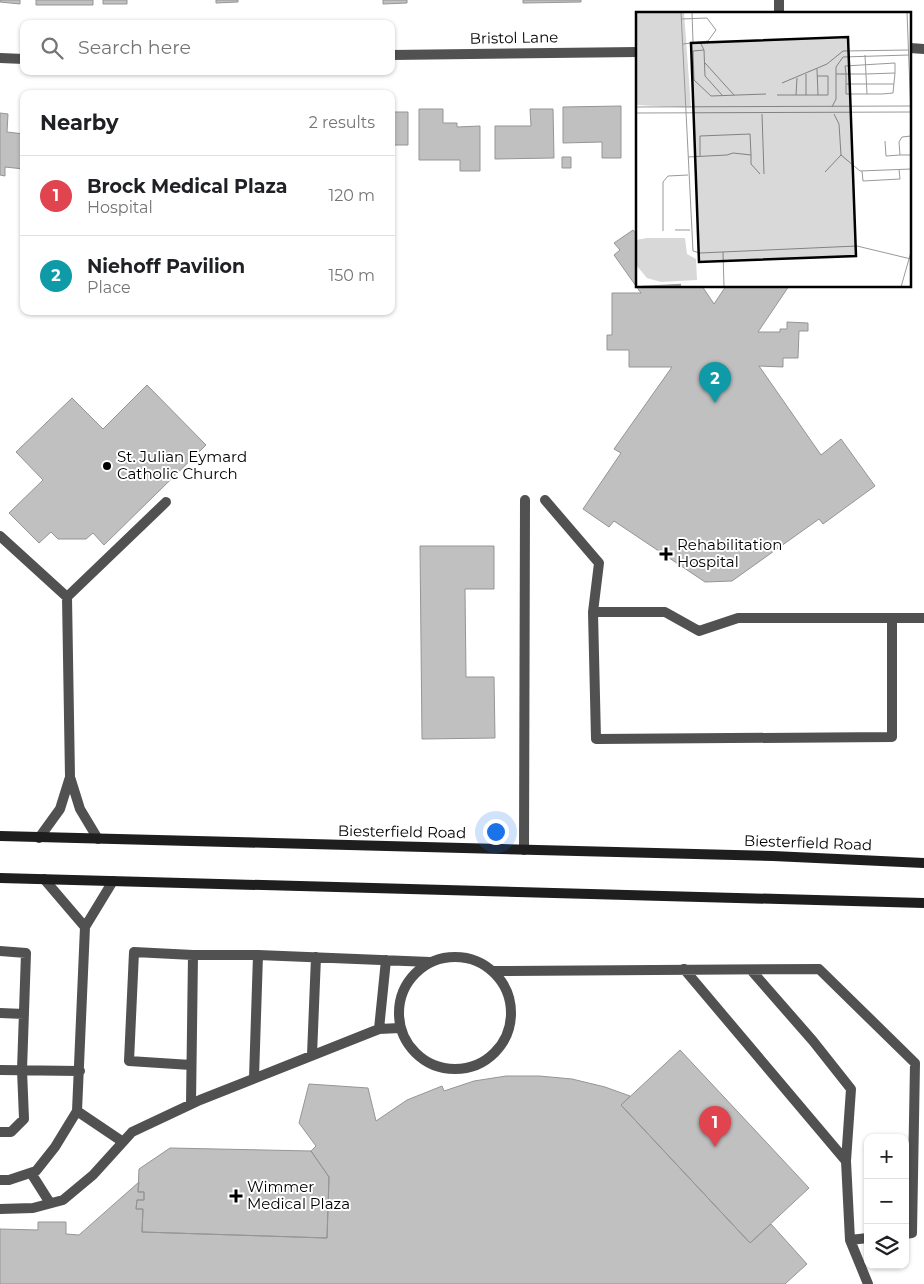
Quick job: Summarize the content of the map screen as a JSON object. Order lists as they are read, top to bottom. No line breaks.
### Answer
{"streets":{"main road":["Biesterfield Road"],"street":["Bristol Lane"]},"places":{"other":["St. Julian Eymard Catholic Church"],"health":["Rehabilitation Hospital","Wimmer Medical Plaza"]},"page":{"search":"Search here","heading":["Nearby","2 results"],"list":[{"mark":"1","name":"Brock Medical Plaza","note":"Hospital","value":"120 m"},{"mark":"2","name":"Niehoff Pavilion","note":"Place","value":"150 m"}],"pins":["2","1"],"map_buttons":["+","−"]}}
